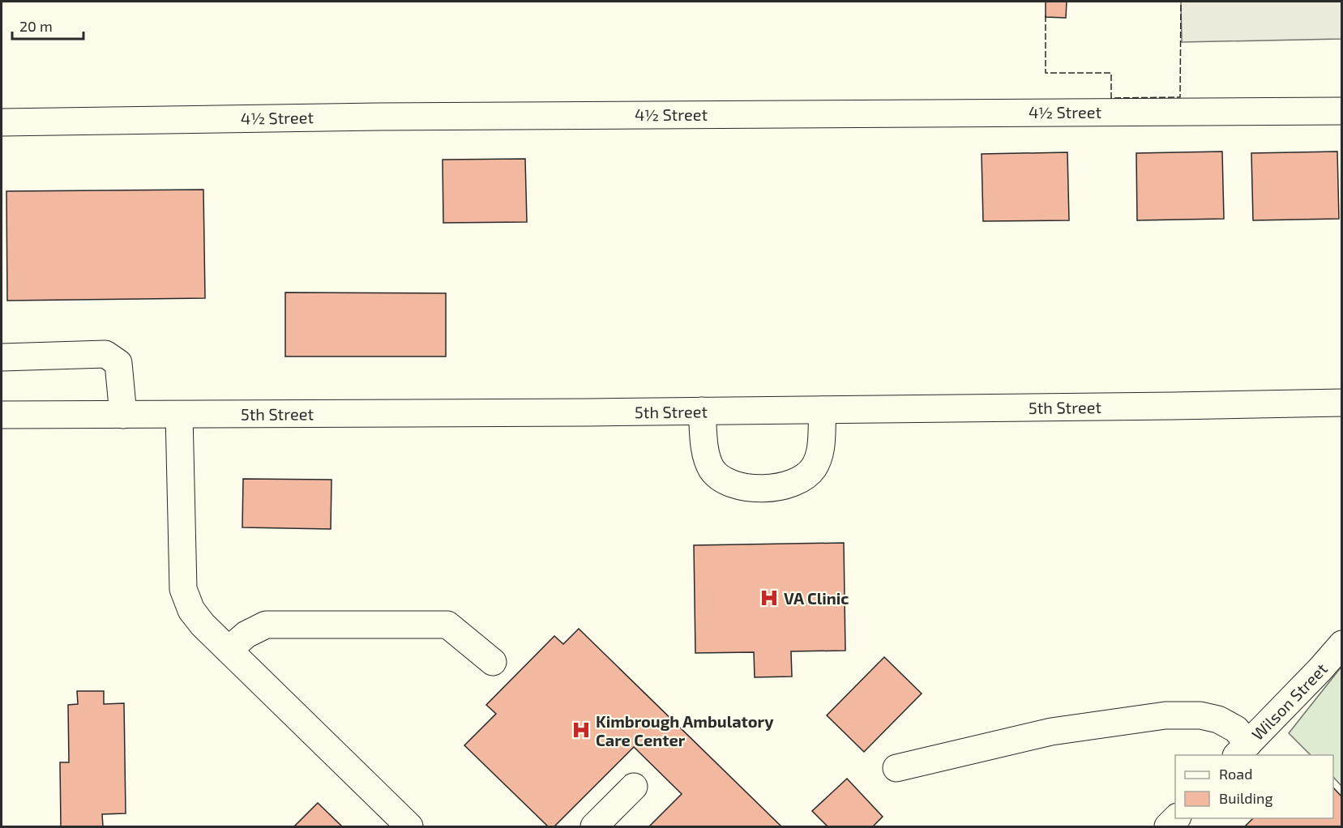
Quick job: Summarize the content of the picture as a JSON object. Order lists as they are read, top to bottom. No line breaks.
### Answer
{"streets":{"street":["4½ Street","5th Street","Wilson Street"]},"places":{"hospital":["VA Clinic","Kimbrough Ambulatory Care Center"]},"legend":["Road","Building"],"scale_bar":"20 m"}
